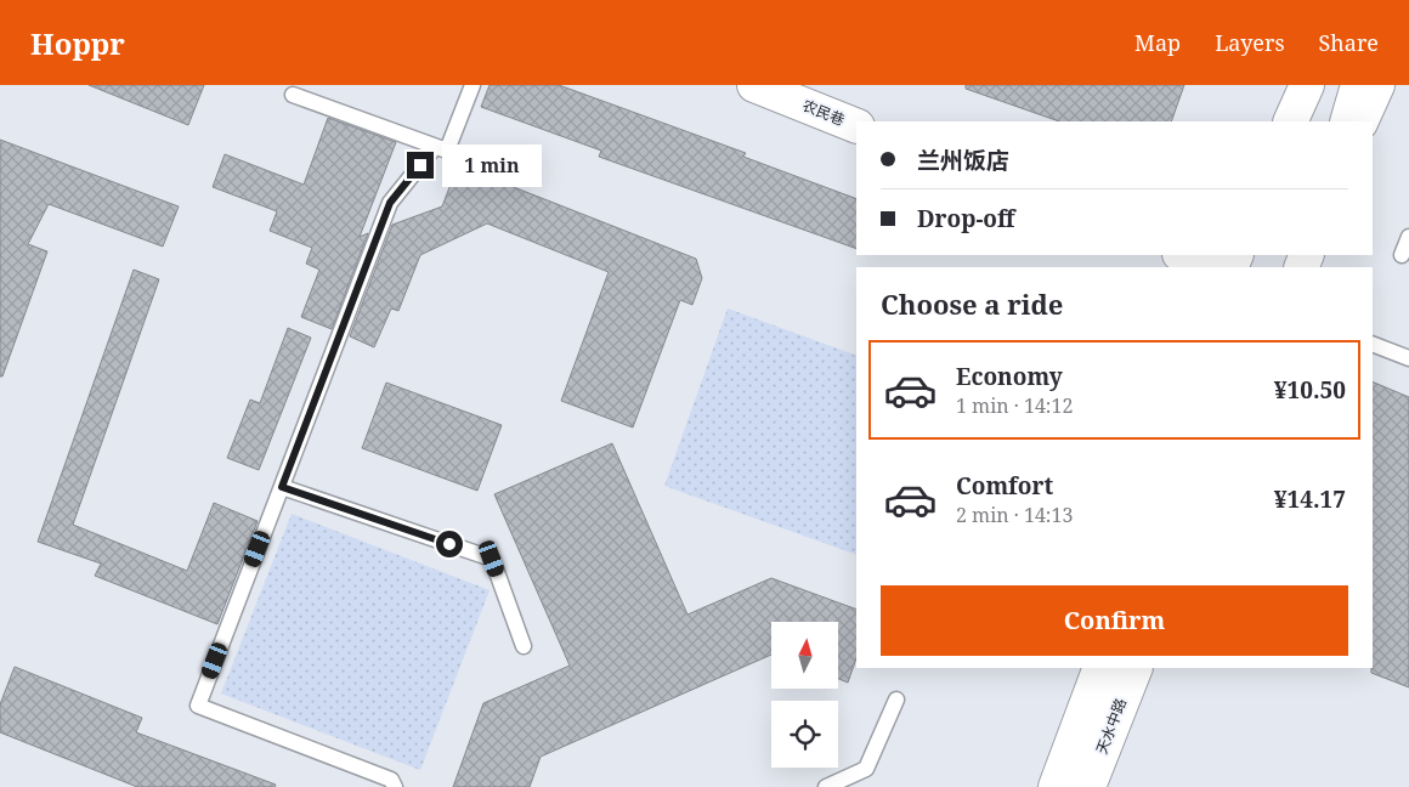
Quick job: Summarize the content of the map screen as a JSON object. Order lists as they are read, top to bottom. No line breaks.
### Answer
{"streets":{"main road":["农民巷","天水中路"]},"north":"top","page":{"header":"Hoppr","nav":["Map","Layers","Share"],"banner":["兰州饭店","Drop-off"],"bubble":"1 min","heading":"Choose a ride","list":[{"name":"Economy","note":"1 min · 14:12","value":"¥10.50"},{"name":"Comfort","note":"2 min · 14:13","value":"¥14.17"}],"buttons":"Confirm"}}
